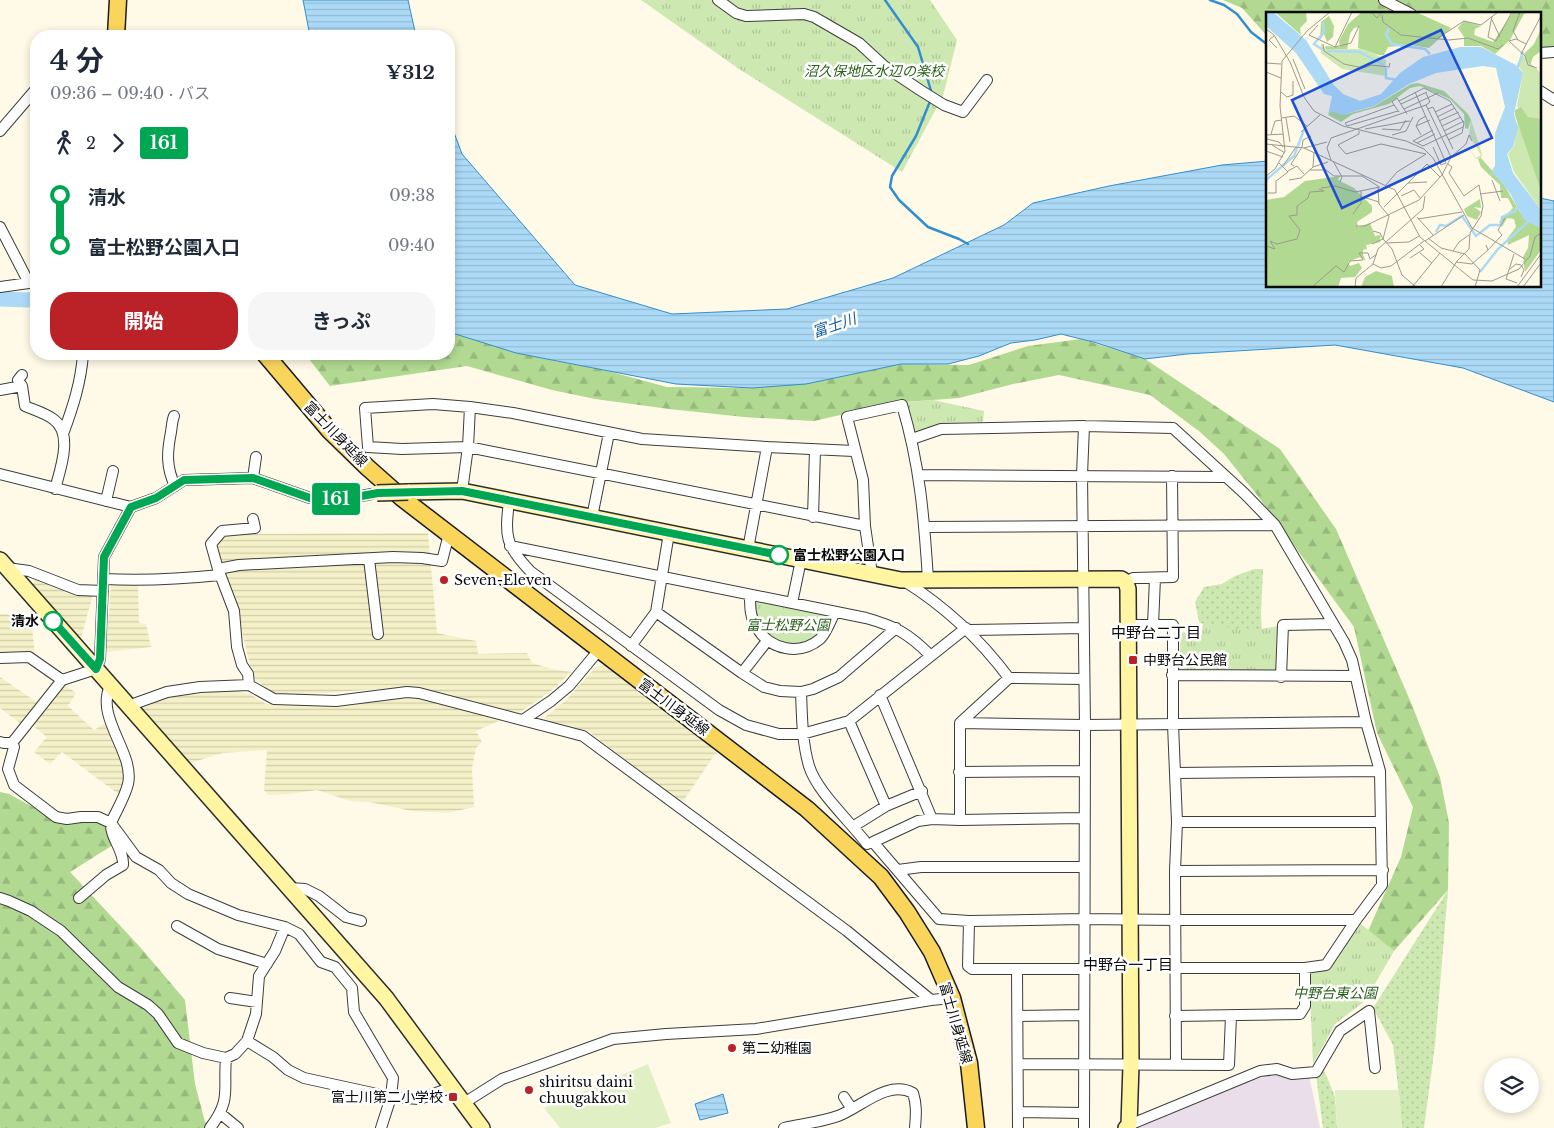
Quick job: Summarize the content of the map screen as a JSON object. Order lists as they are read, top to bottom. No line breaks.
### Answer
{"streets":{"main road":["富士川身延線"]},"districts":["中野台二丁目","中野台一丁目"],"water":["富士川"],"parks":["沼久保地区水辺の楽校","富士松野公園","中野台東公園"],"places":{"other":["富士松野公園入口","Seven-Eleven","清水","第二幼稚園","shiritsu daini chuugakkou"],"transit":["中野台公民館","富士川第二小学校"]},"lines":["bus line 161"],"page":{"on_map":"161","heading":["4 分","09:36 – 09:40 · バス","¥312"],"legs":["2","161"],"list":[{"name":"清水","value":"09:38"},{"name":"富士松野公園入口","value":"09:40"}],"buttons":["開始","きっぷ"]}}
